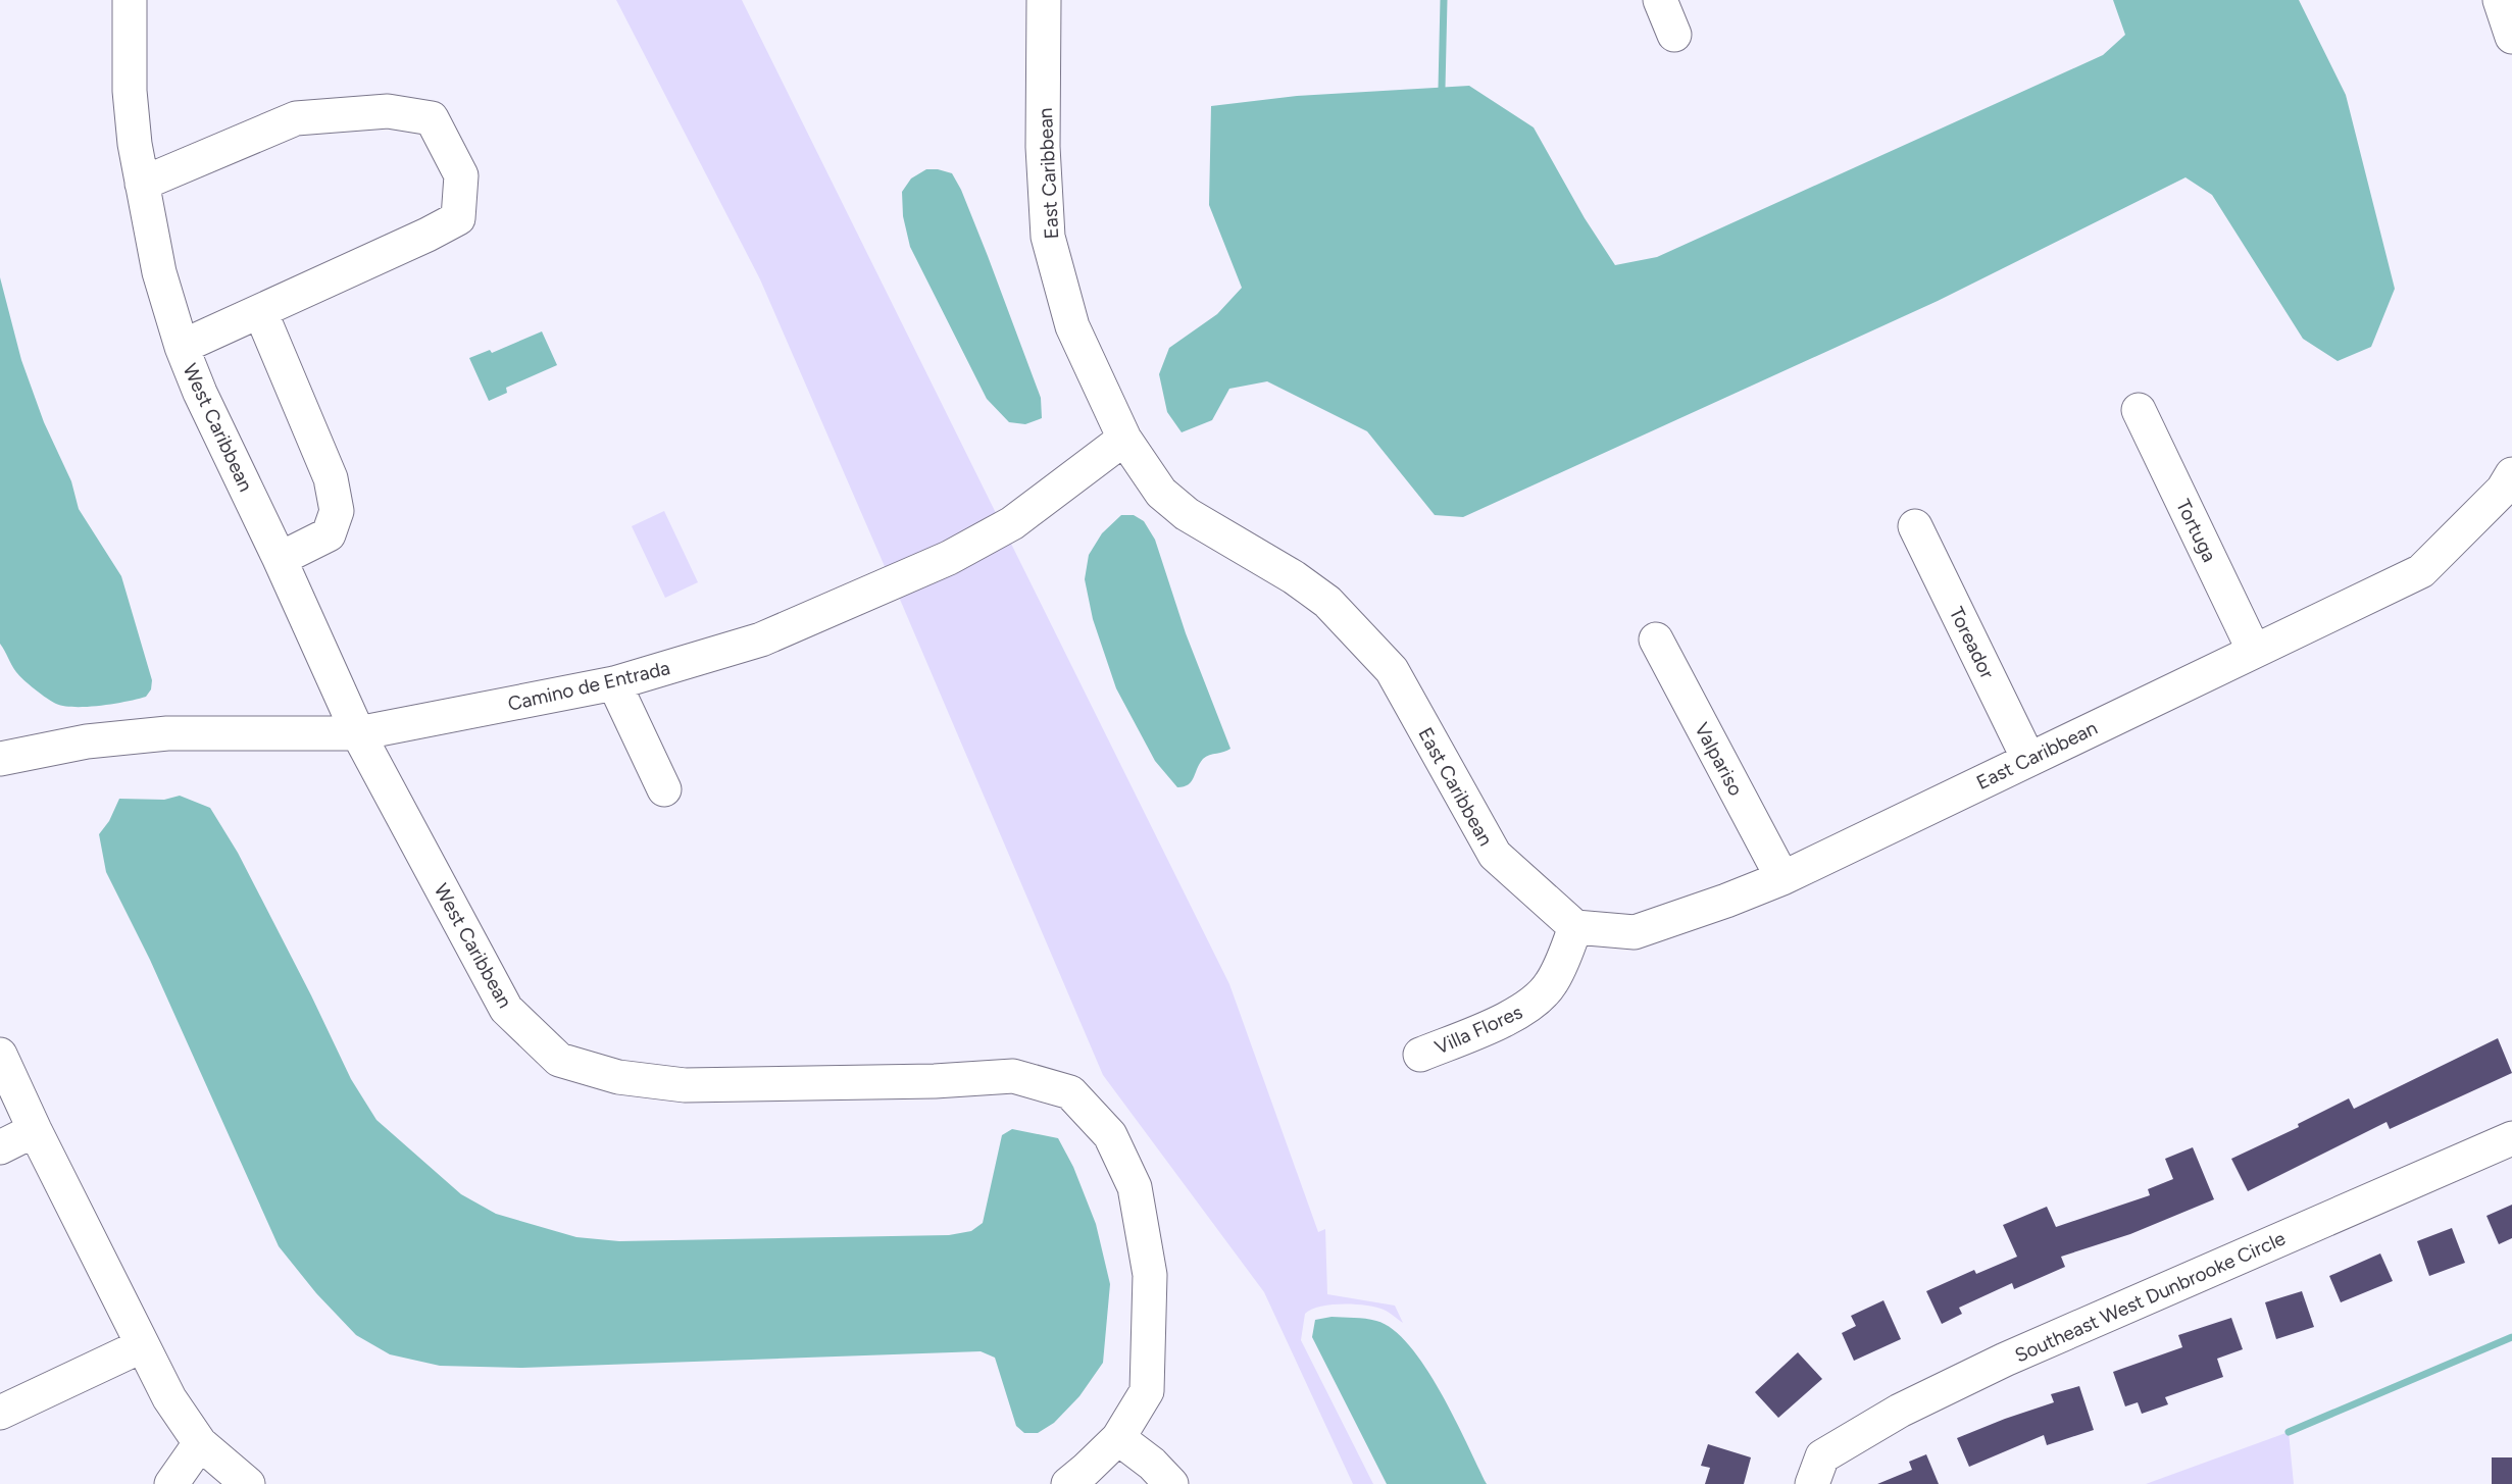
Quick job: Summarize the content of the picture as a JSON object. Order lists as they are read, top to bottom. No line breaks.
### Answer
{"streets":{"street":["East Caribbean","West Caribbean","Tortuga","Toreador","Camino de Entrada","Valpariso","Villa Flores","Southeast West Dunbrooke Circle"]},"crossings":[["East Caribbean","Tortuga"],["East Caribbean","Toreador"],["East Caribbean","Camino de Entrada"],["East Caribbean","Valpariso"],["East Caribbean","Villa Flores"],["West Caribbean","Camino de Entrada"]]}
